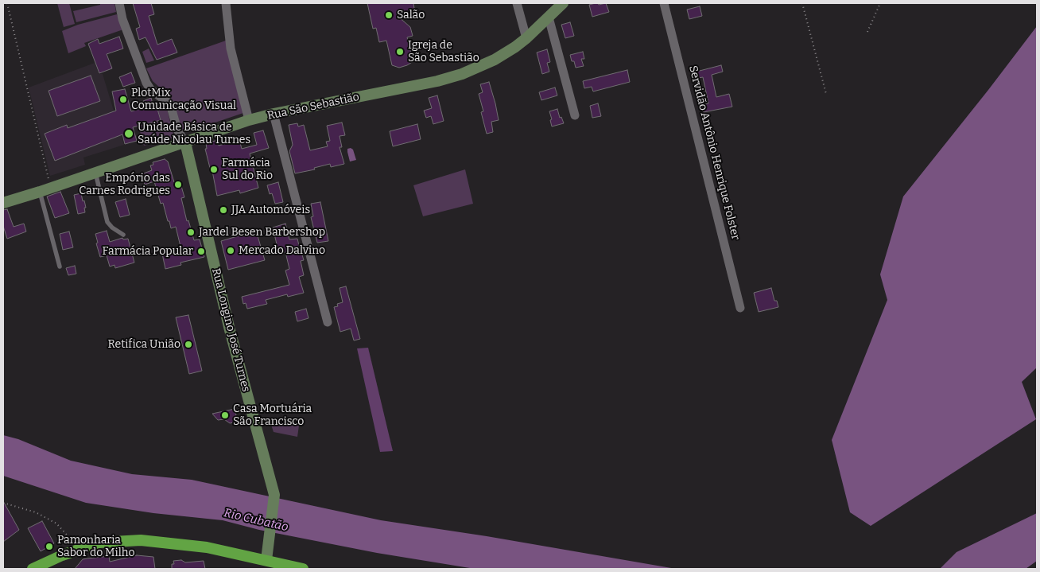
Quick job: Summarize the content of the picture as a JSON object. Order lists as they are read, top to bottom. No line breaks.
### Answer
{"streets":{"main road":["Rua São Sebastião","Rua Longino José Turnes"],"street":["Servidão Antônio Henrique Folster"]},"crossings":[["Rua São Sebastião","Rua Longino José Turnes"]],"water":["Rio Cubatão"],"places":["Salão","Igreja de São Sebastião","PlotMix Comunicação Visual","Unidade Básica de Saúde Nicolau Turnes","Farmácia Sul do Rio","Empório das Carnes Rodrigues","JJA Automóveis","Jardel Besen Barbershop","Mercado Dalvino","Farmácia Popular","Retifica União","Casa Mortuária São Francisco","Pamonharia Sabor do Milho"]}
